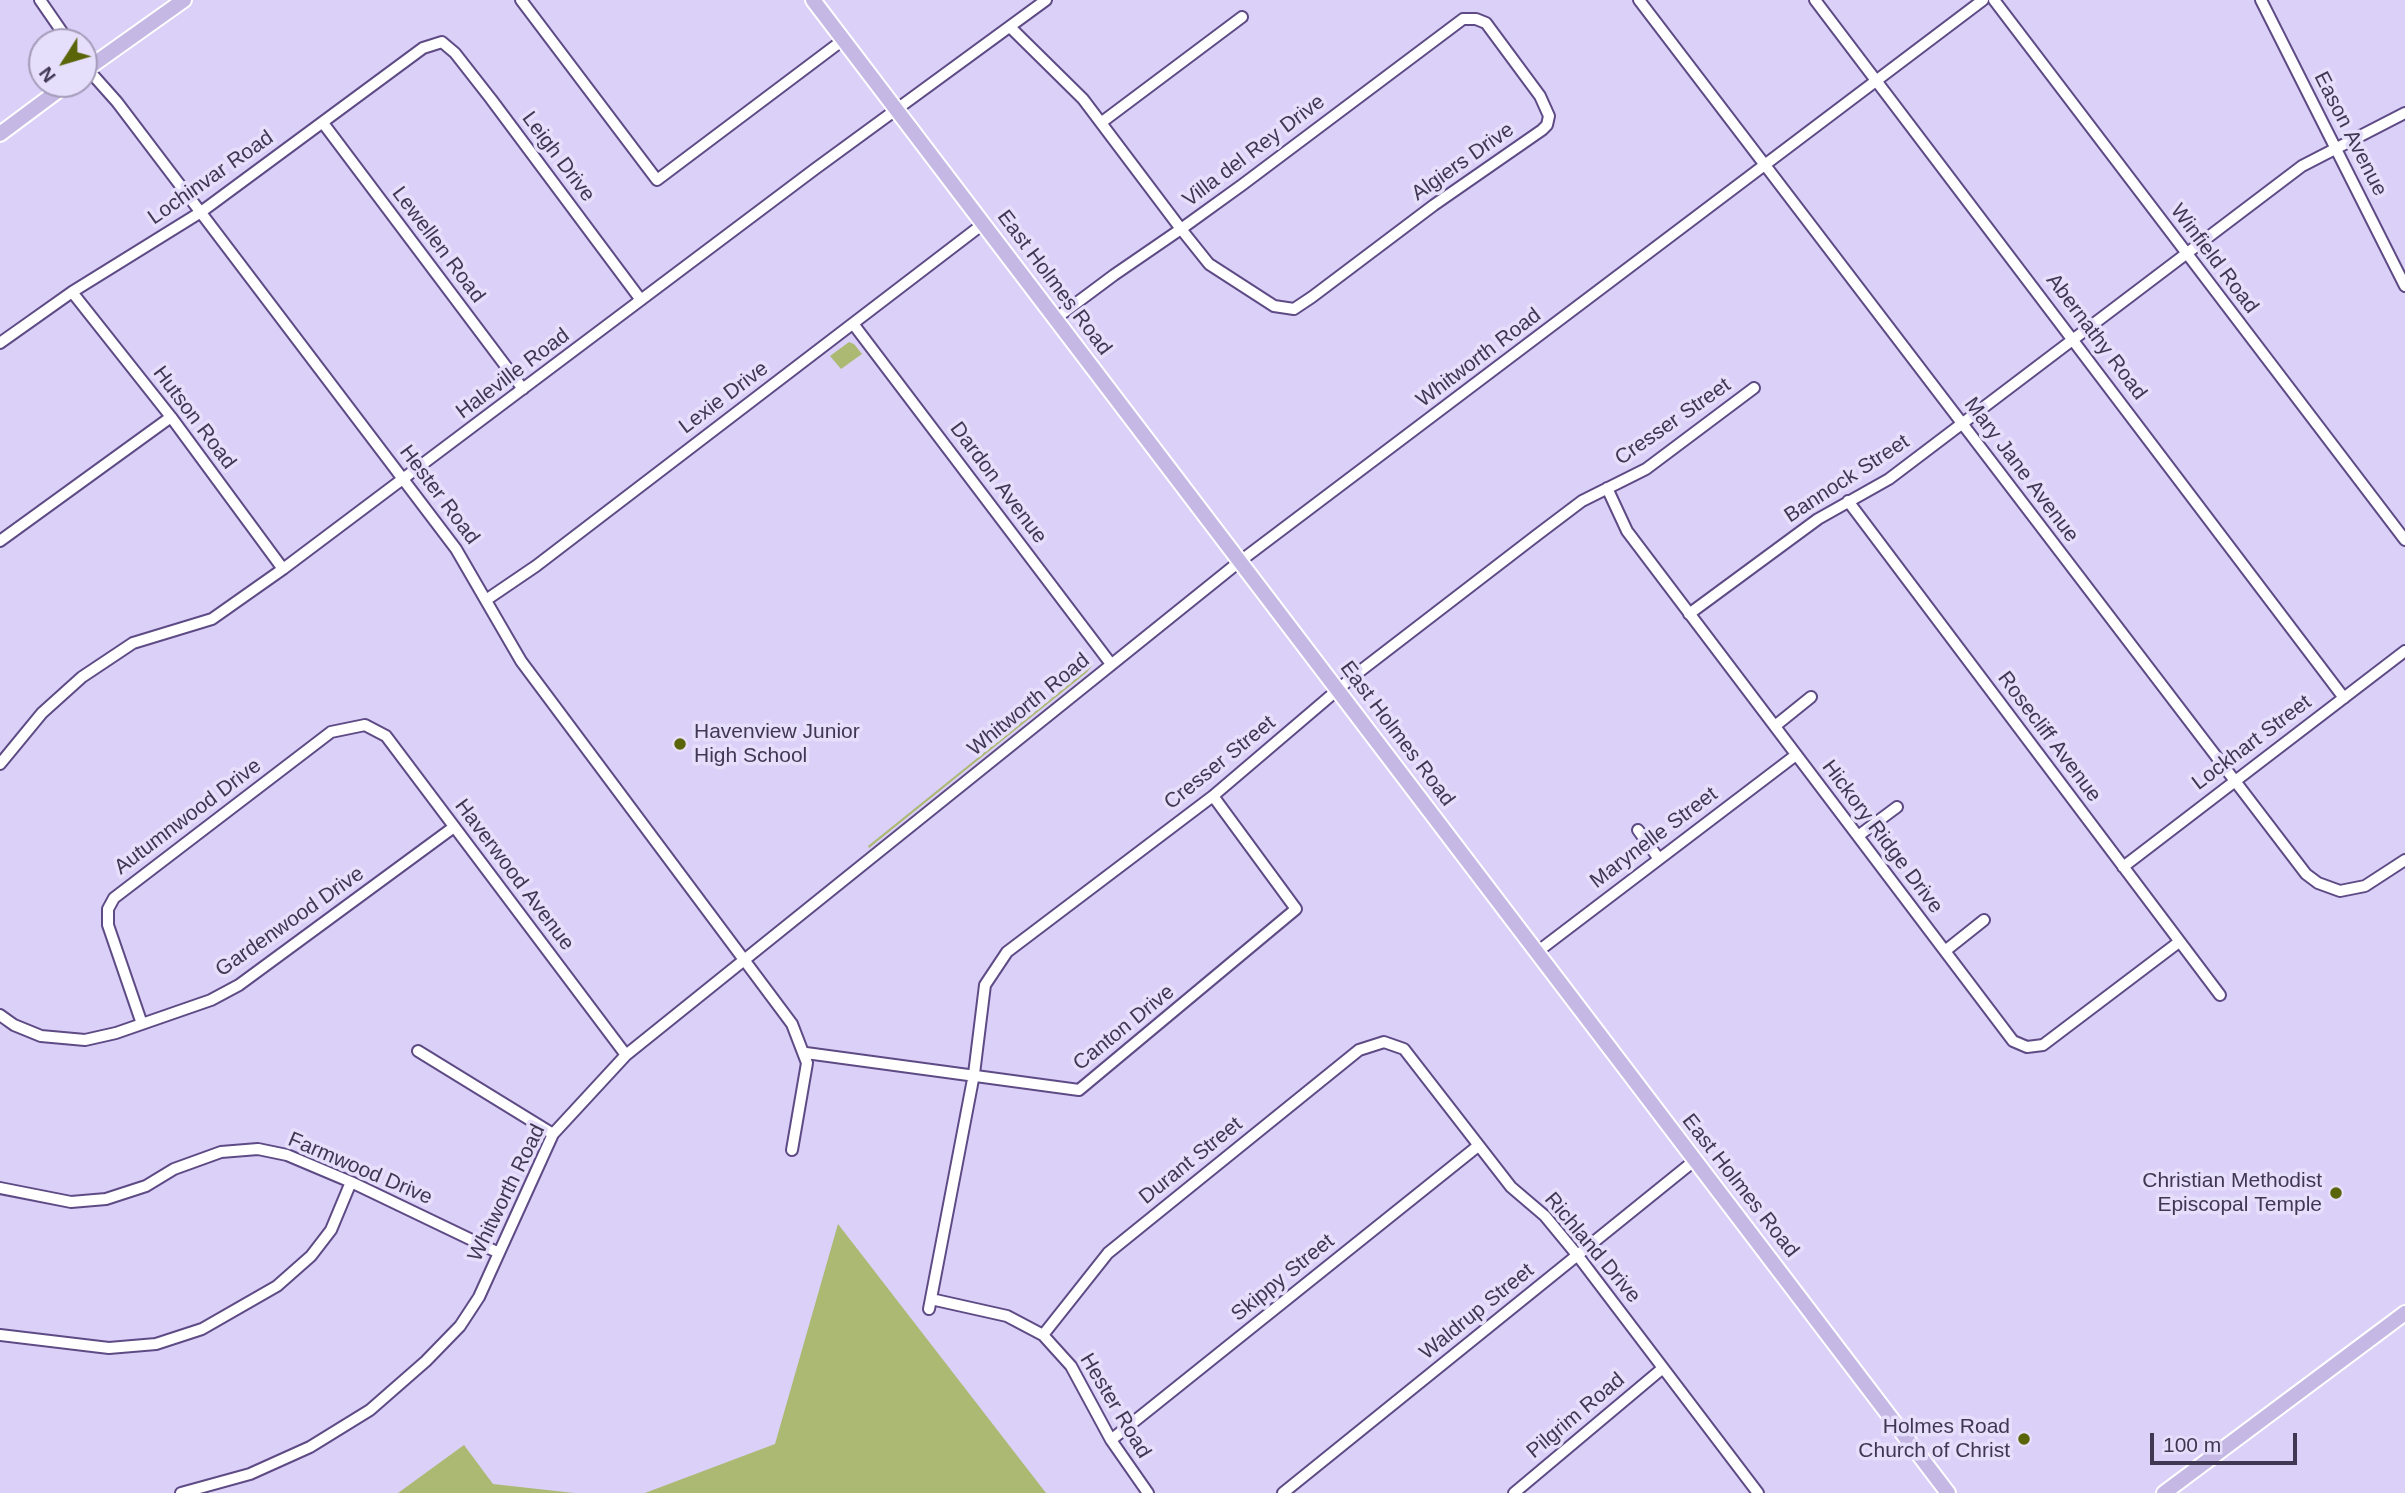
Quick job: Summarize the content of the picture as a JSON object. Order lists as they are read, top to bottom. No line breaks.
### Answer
{"streets":{"main road":["East Holmes Road"],"street":["Eason Avenue","Villa del Rey Drive","Leigh Drive","Algiers Drive","Lochinvar Road","Lewellen Road","Winfield Road","Abernathy Road","Whitworth Road","Haleville Road","Lexie Drive","Hutson Road","Cresser Street","Mary Jane Avenue","Bannock Street","Dardon Avenue","Hester Road","Rosecliff Avenue","Lockhart Street","Autumnwood Drive","Hickory Ridge Drive","Marynelle Street","Haverwood Avenue","Gardenwood Drive","Canton Drive","Durant Street","Farmwood Drive","Richland Drive","Skippy Street","Waldrup Street","Pilgrim Road"]},"crossings":[["Eason Avenue","Bannock Street"],["Villa del Rey Drive","Algiers Drive"],["Villa del Rey Drive","East Holmes Road"],["Leigh Drive","Lochinvar Road"],["Leigh Drive","Haleville Road"],["Lochinvar Road","Lewellen Road"],["Lochinvar Road","Hutson Road"],["Lochinvar Road","Hester Road"],["Lewellen Road","Haleville Road"],["Winfield Road","Bannock Street"],["East Holmes Road","Whitworth Road"],["East Holmes Road","Haleville Road"],["East Holmes Road","Lexie Drive"],["East Holmes Road","Cresser Street"],["East Holmes Road","Marynelle Street"],["East Holmes Road","Waldrup Street"],["Abernathy Road","Whitworth Road"],["Abernathy Road","Bannock Street"],["Abernathy Road","Lockhart Street"],["Whitworth Road","Mary Jane Avenue"],["Whitworth Road","Dardon Avenue"],["Whitworth Road","Hester Road"],["Whitworth Road","Haverwood Avenue"],["Whitworth Road","Farmwood Drive"],["Haleville Road","Hutson Road"],["Haleville Road","Hester Road"],["Lexie Drive","Dardon Avenue"],["Lexie Drive","Hester Road"],["Cresser Street","Hester Road"],["Cresser Street","Hickory Ridge Drive"],["Cresser Street","Canton Drive"],["Mary Jane Avenue","Bannock Street"],["Mary Jane Avenue","Lockhart Street"],["Bannock Street","Rosecliff Avenue"],["Bannock Street","Hickory Ridge Drive"],["Hester Road","Canton Drive"],["Hester Road","Durant Street"],["Hester Road","Skippy Street"],["Rosecliff Avenue","Lockhart Street"],["Rosecliff Avenue","Hickory Ridge Drive"],["Autumnwood Drive","Haverwood Avenue"],["Autumnwood Drive","Gardenwood Drive"],["Hickory Ridge Drive","Marynelle Street"],["Haverwood Avenue","Gardenwood Drive"],["Durant Street","Richland Drive"],["Richland Drive","Skippy Street"],["Richland Drive","Waldrup Street"],["Richland Drive","Pilgrim Road"]],"places":["Havenview Junior High School","Christian Methodist Episcopal Temple","Holmes Road Church of Christ"],"scale_bar":"100 m","north":"bottom left"}
